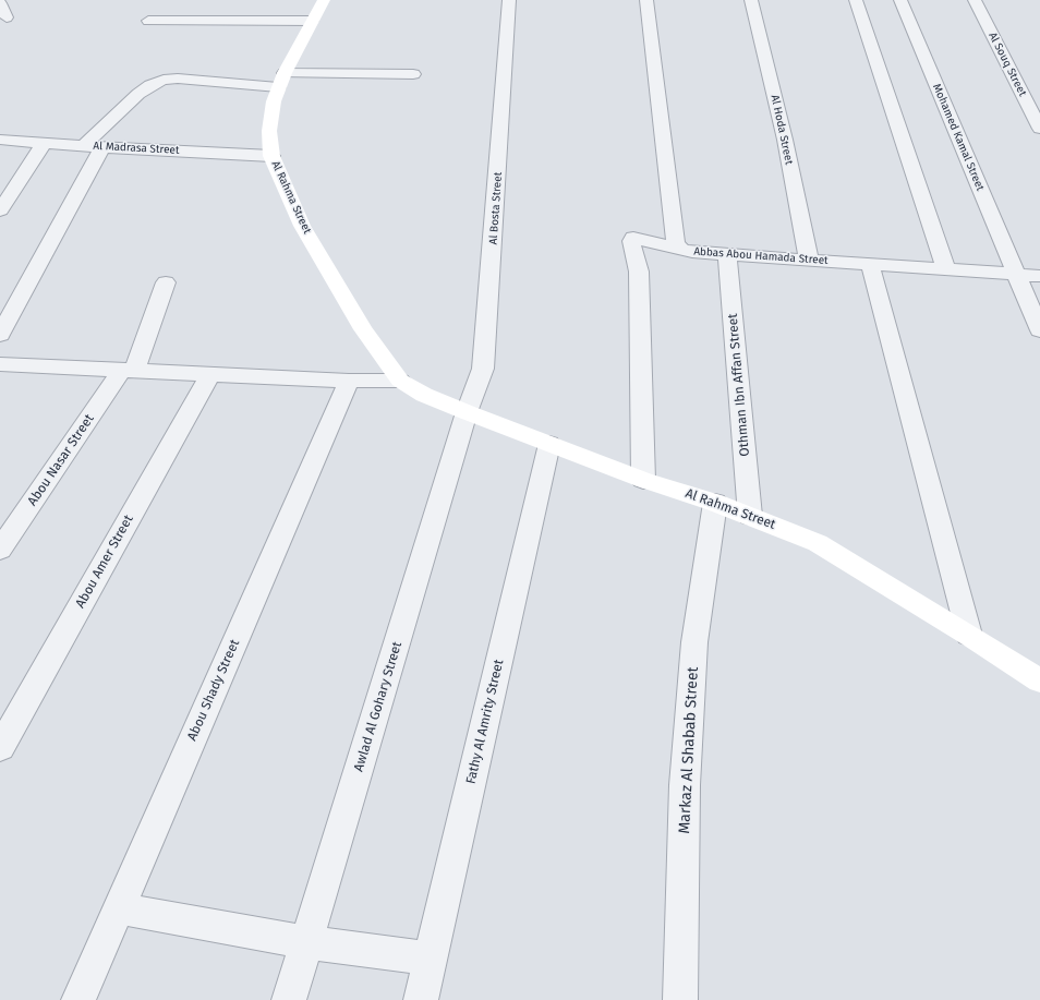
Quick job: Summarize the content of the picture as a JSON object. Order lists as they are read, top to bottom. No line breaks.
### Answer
{"streets":{"street":["Al Souq Street","Al Hoda Street","Mohamed Kamal Street","Al Madrasa Street","Al Rahma Street","Al Bosta Street","Abbas Abou Hamada Street","Othman Ibn Affan Street","Abou Nasar Street","Abou Amer Street","Abou Shady Street","Awlad Al Gohary Street","Fathy Al Amrity Street","Markaz Al Shabab Street"]},"crossings":[["Al Hoda Street","Abbas Abou Hamada Street"],["Mohamed Kamal Street","Abbas Abou Hamada Street"],["Al Madrasa Street","Al Rahma Street"],["Al Rahma Street","Al Bosta Street"],["Al Rahma Street","Othman Ibn Affan Street"],["Al Rahma Street","Awlad Al Gohary Street"],["Al Rahma Street","Fathy Al Amrity Street"],["Al Rahma Street","Markaz Al Shabab Street"],["Al Bosta Street","Awlad Al Gohary Street"],["Abbas Abou Hamada Street","Othman Ibn Affan Street"]]}
